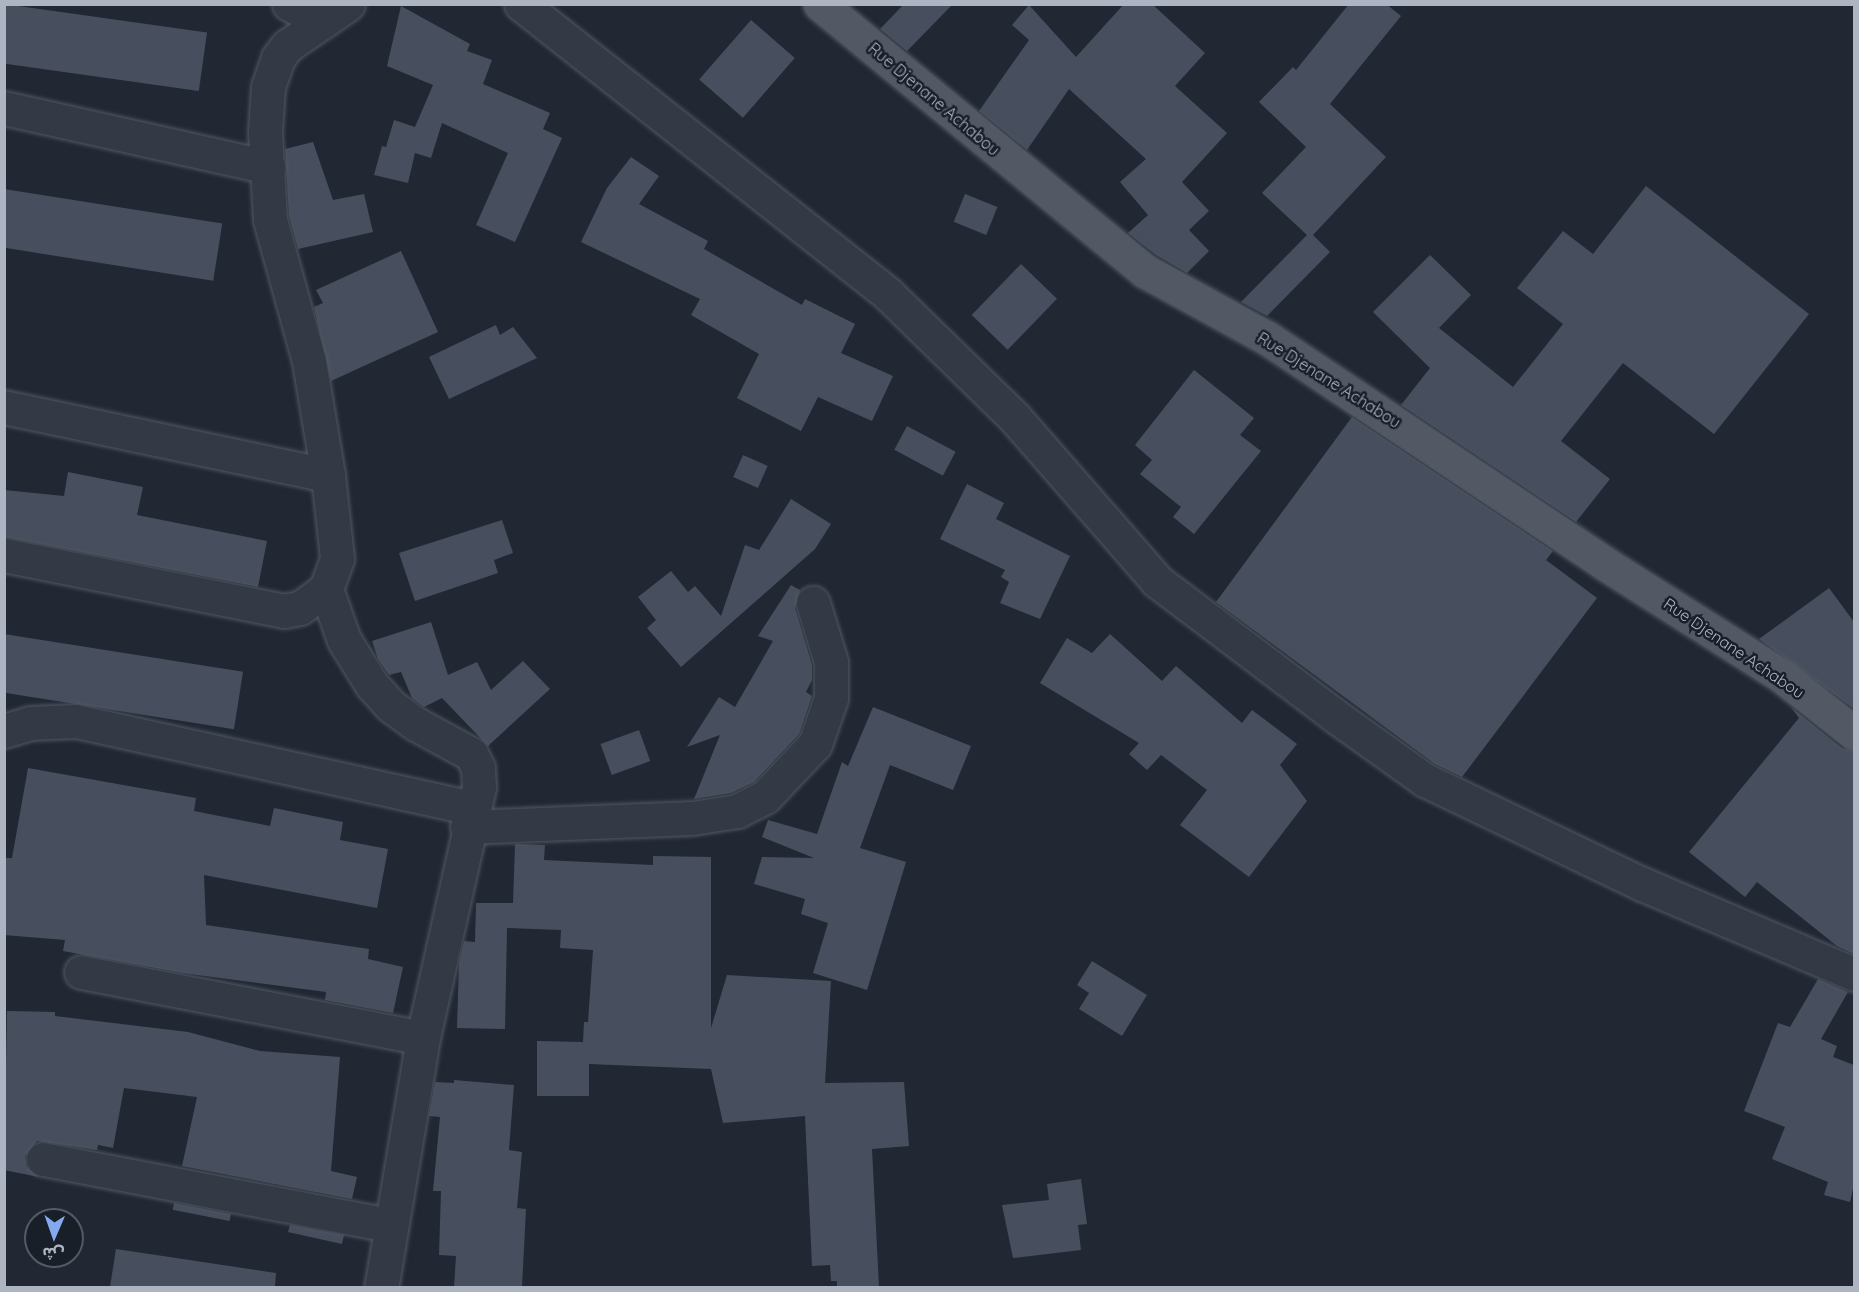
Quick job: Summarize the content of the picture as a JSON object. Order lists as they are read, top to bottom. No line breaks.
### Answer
{"streets":{"main road":["Rue Djenane Achabou"]},"north":"bottom"}
